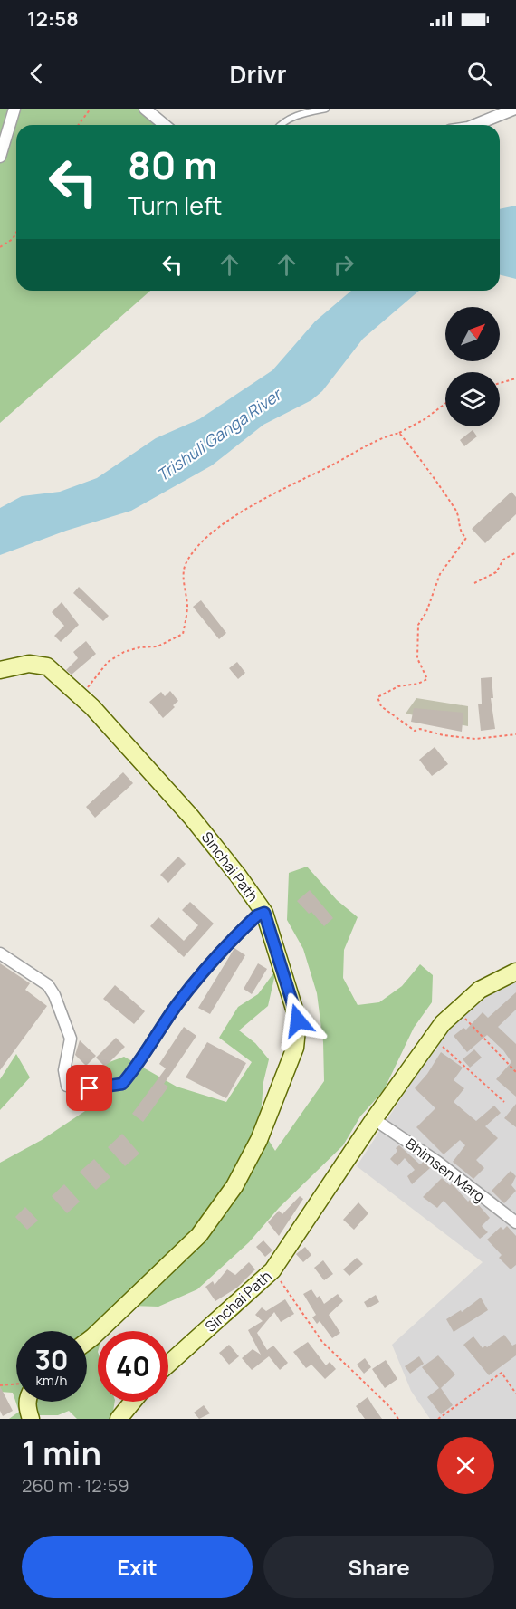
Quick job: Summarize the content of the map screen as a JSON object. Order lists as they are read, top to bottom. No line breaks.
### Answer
{"streets":{"street":["Sinchai Path","Bhimsen Marg"]},"crossings":[["Sinchai Path","Bhimsen Marg"]],"water":["Trishuli Ganga River"],"north":"top right","page":{"status":"12:58","header":"Drivr","turn":["80 m","Turn left"],"speed":"30 km/h","limit":"40","heading":["1 min","260 m · 12:59"],"buttons":["Exit","Share"]}}
